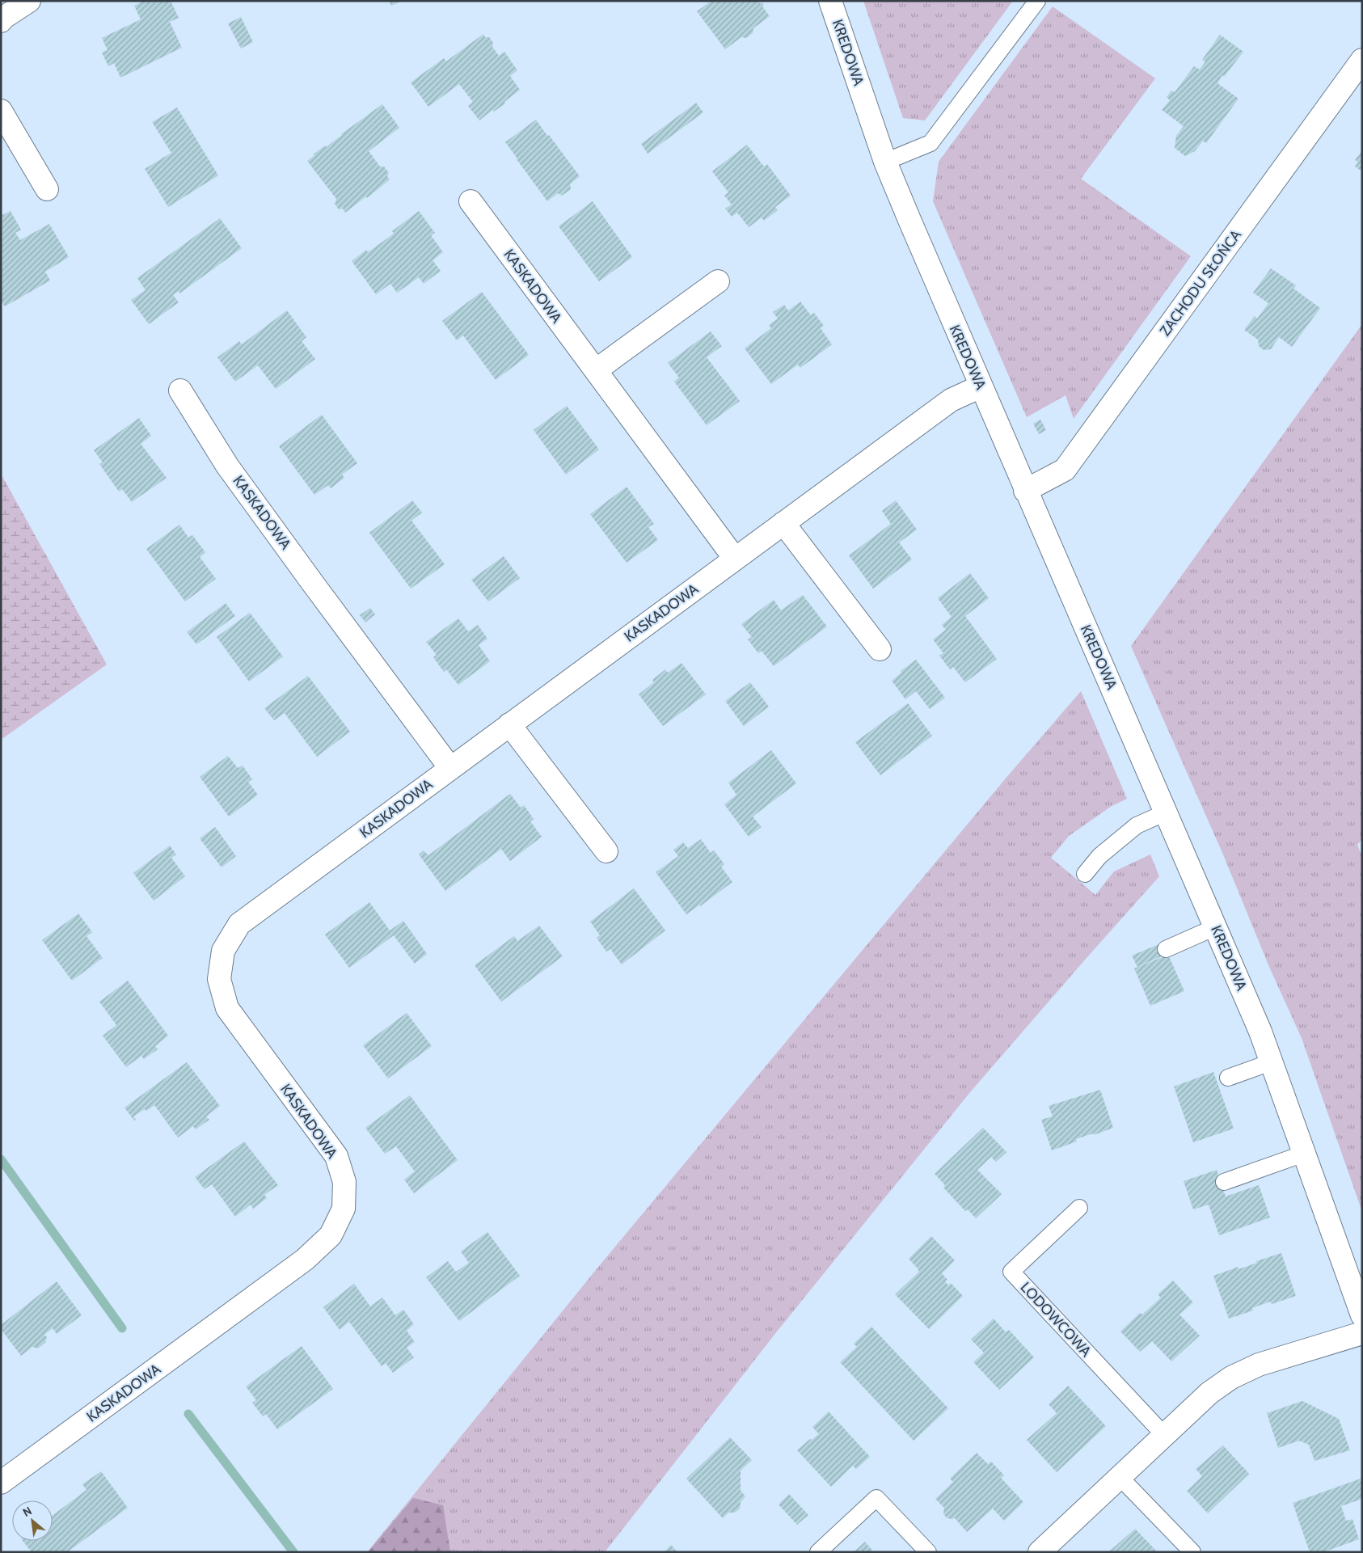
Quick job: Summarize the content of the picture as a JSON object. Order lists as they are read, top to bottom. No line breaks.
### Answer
{"streets":{"street":["KREDOWA","ZACHODU SŁOŃCA","KASKADOWA"],"lane":["LODOWCOWA"]},"crossings":[["KREDOWA","ZACHODU SŁOŃCA"],["KREDOWA","KASKADOWA"]],"north":"top left"}
